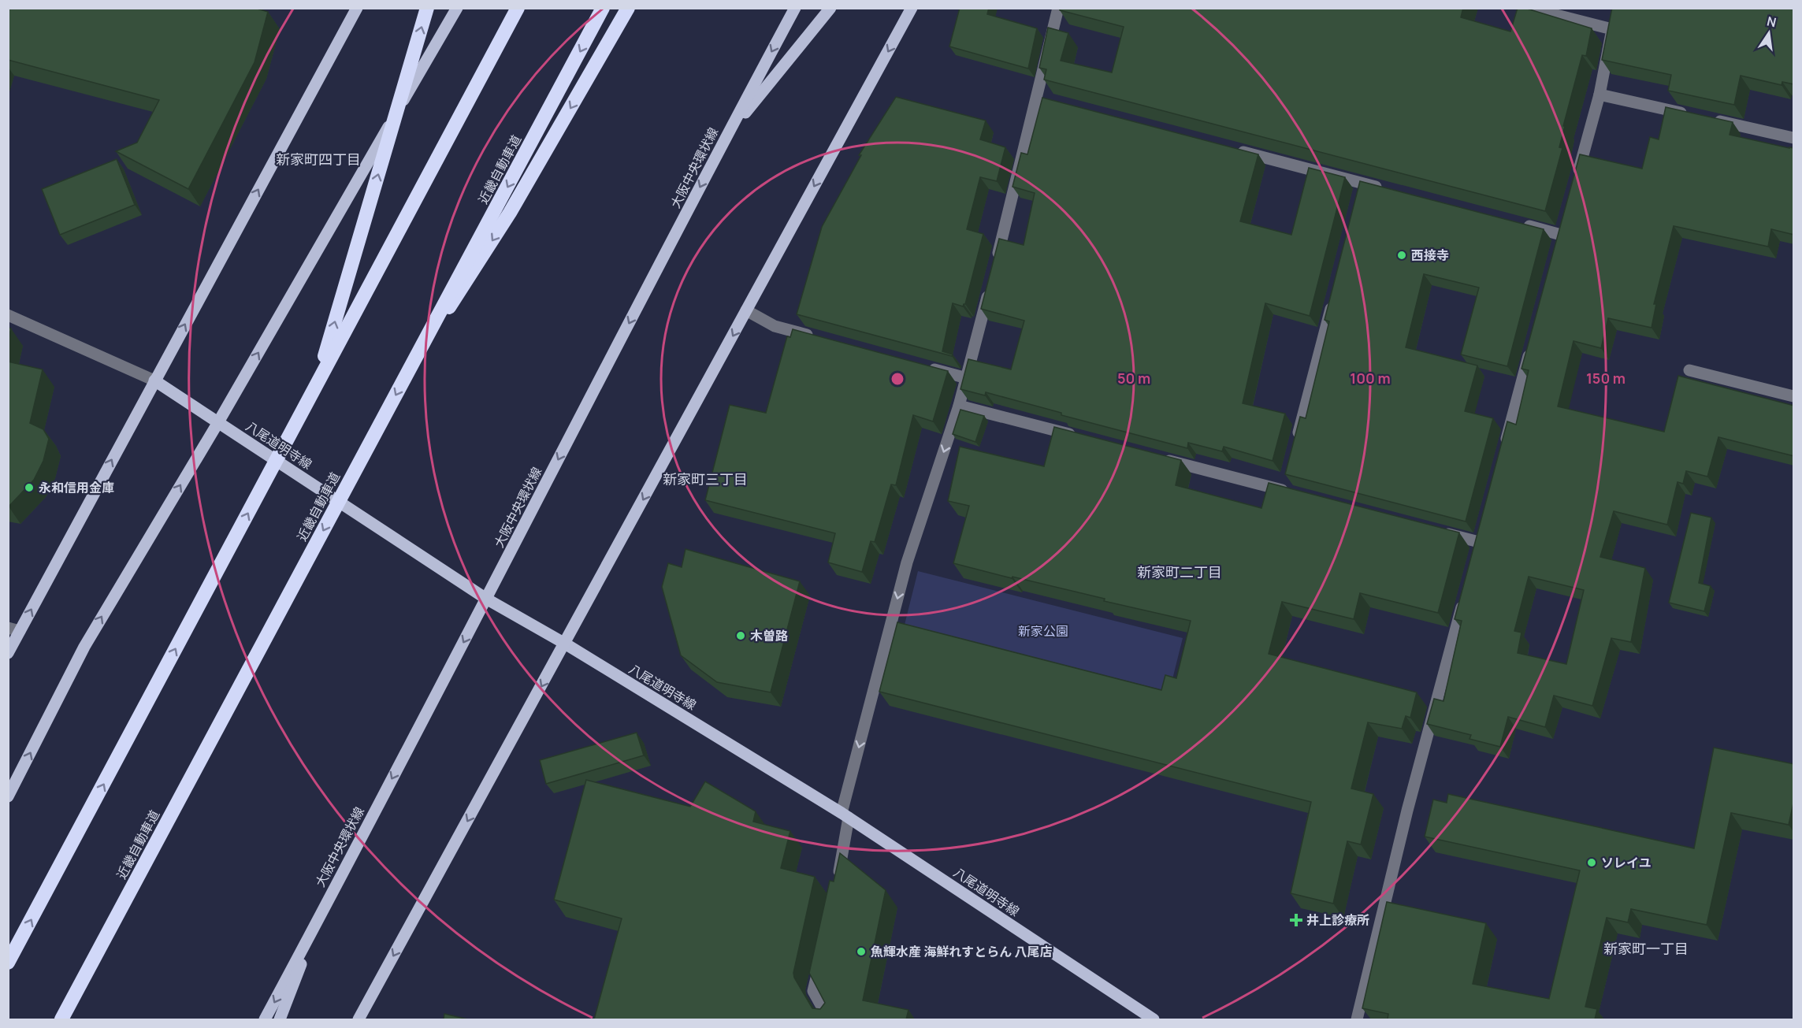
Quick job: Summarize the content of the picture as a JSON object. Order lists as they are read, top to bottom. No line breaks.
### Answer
{"streets":{"highway":["近畿自動車道"],"main road":["大阪中央環状線","八尾道明寺線"]},"crossings":[["大阪中央環状線","八尾道明寺線"]],"districts":["新家町四丁目","新家町三丁目","新家町二丁目","新家町一丁目"],"parks":["新家公園"],"places":{"other":["西接寺","永和信用金庫","木曽路","ソレイユ","魚輝水産 海鮮れすとらん 八尾店"],"health":["井上診療所"]},"north":"top","rings":["50 m","100 m","150 m"]}
